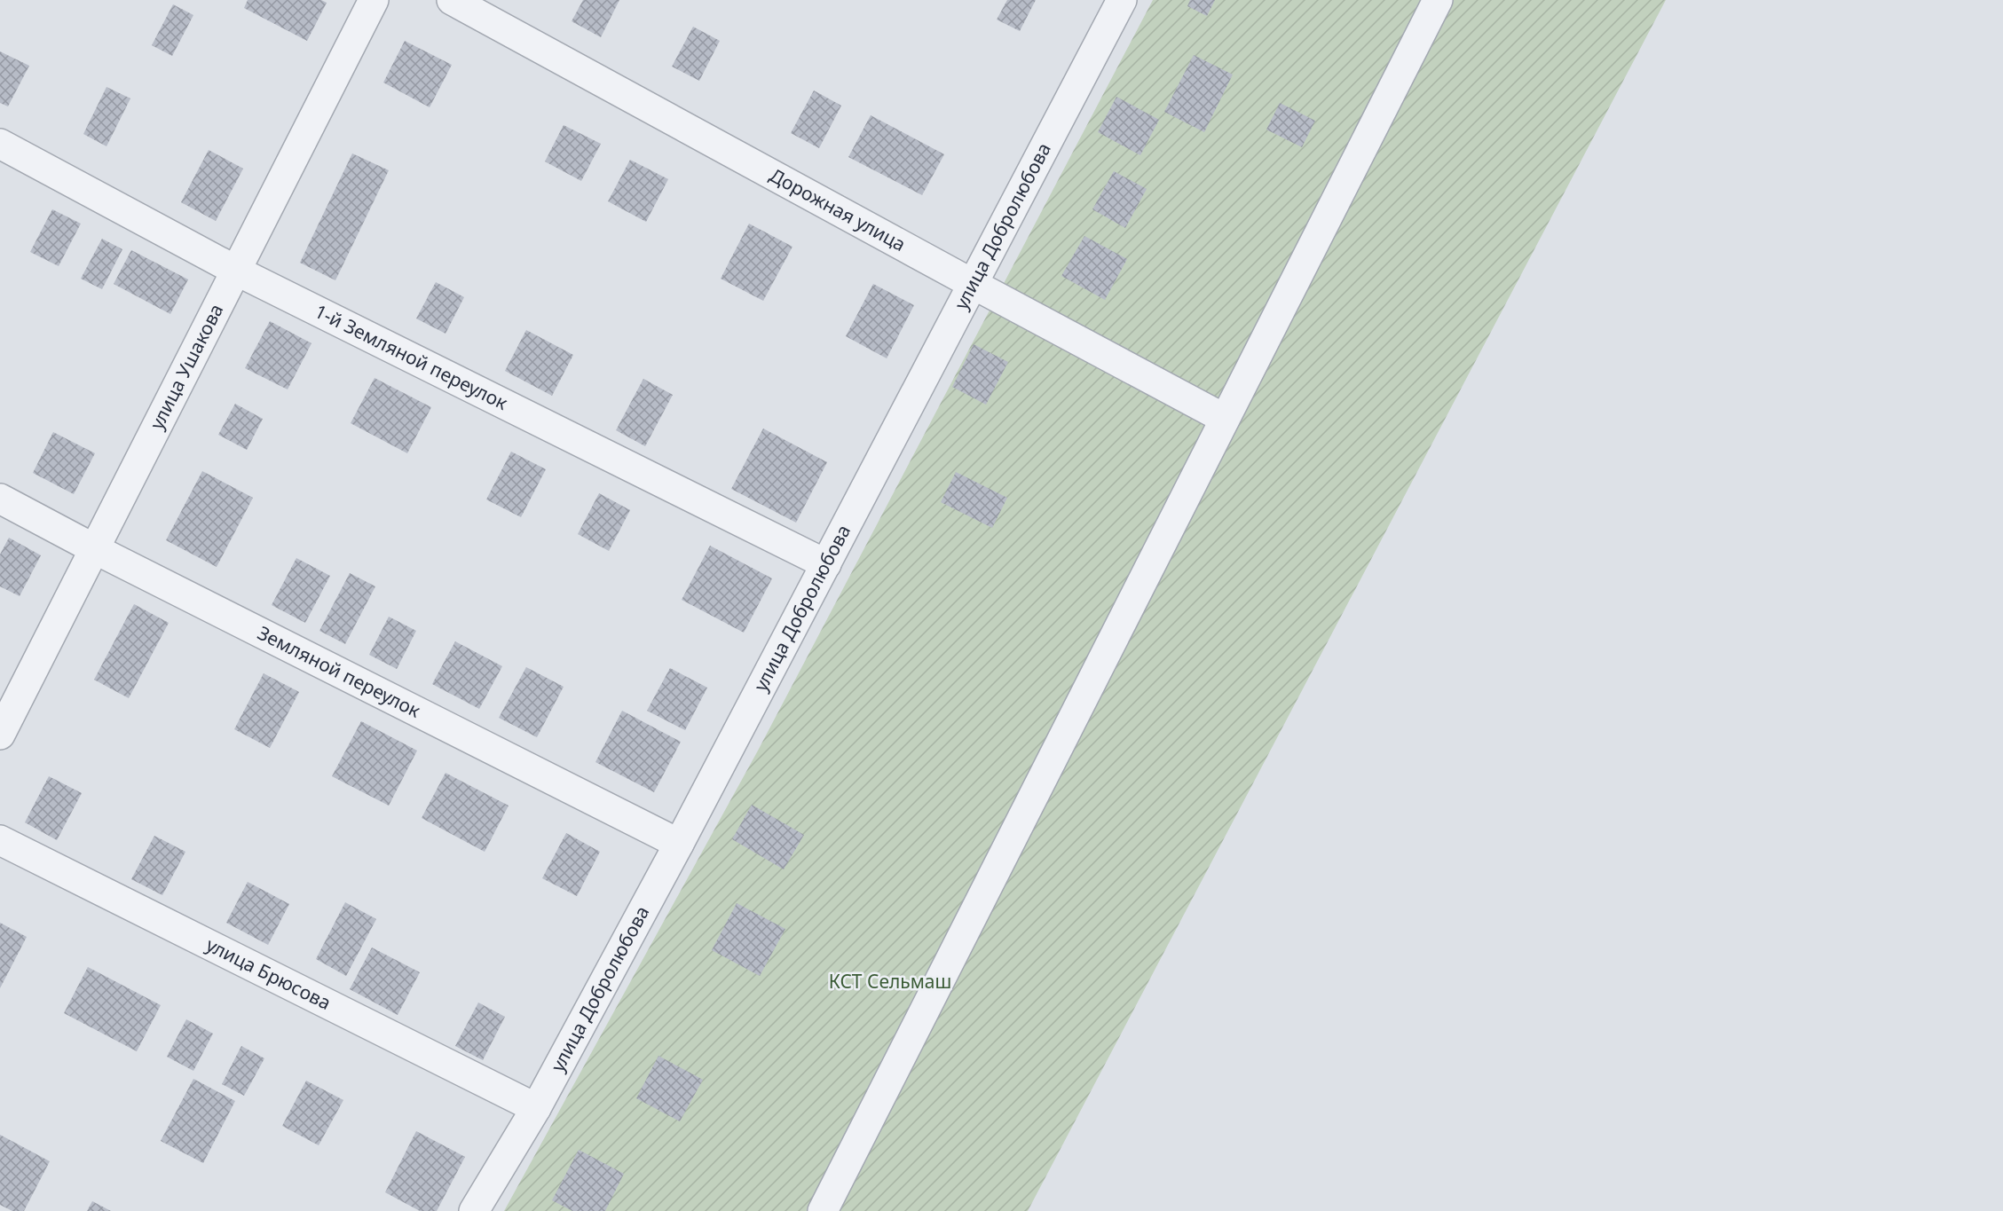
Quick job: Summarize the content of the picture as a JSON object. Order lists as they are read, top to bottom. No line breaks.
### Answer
{"streets":{"street":["Дорожная улица","улица Добролюбова","1-й Земляной переулок","улица Ушакова","Земляной переулок","улица Брюсова"]},"crossings":[["Дорожная улица","улица Добролюбова"],["улица Добролюбова","1-й Земляной переулок"],["улица Добролюбова","Земляной переулок"],["улица Добролюбова","улица Брюсова"],["1-й Земляной переулок","улица Ушакова"],["улица Ушакова","Земляной переулок"]],"parks":["КСТ Сельмаш"]}
